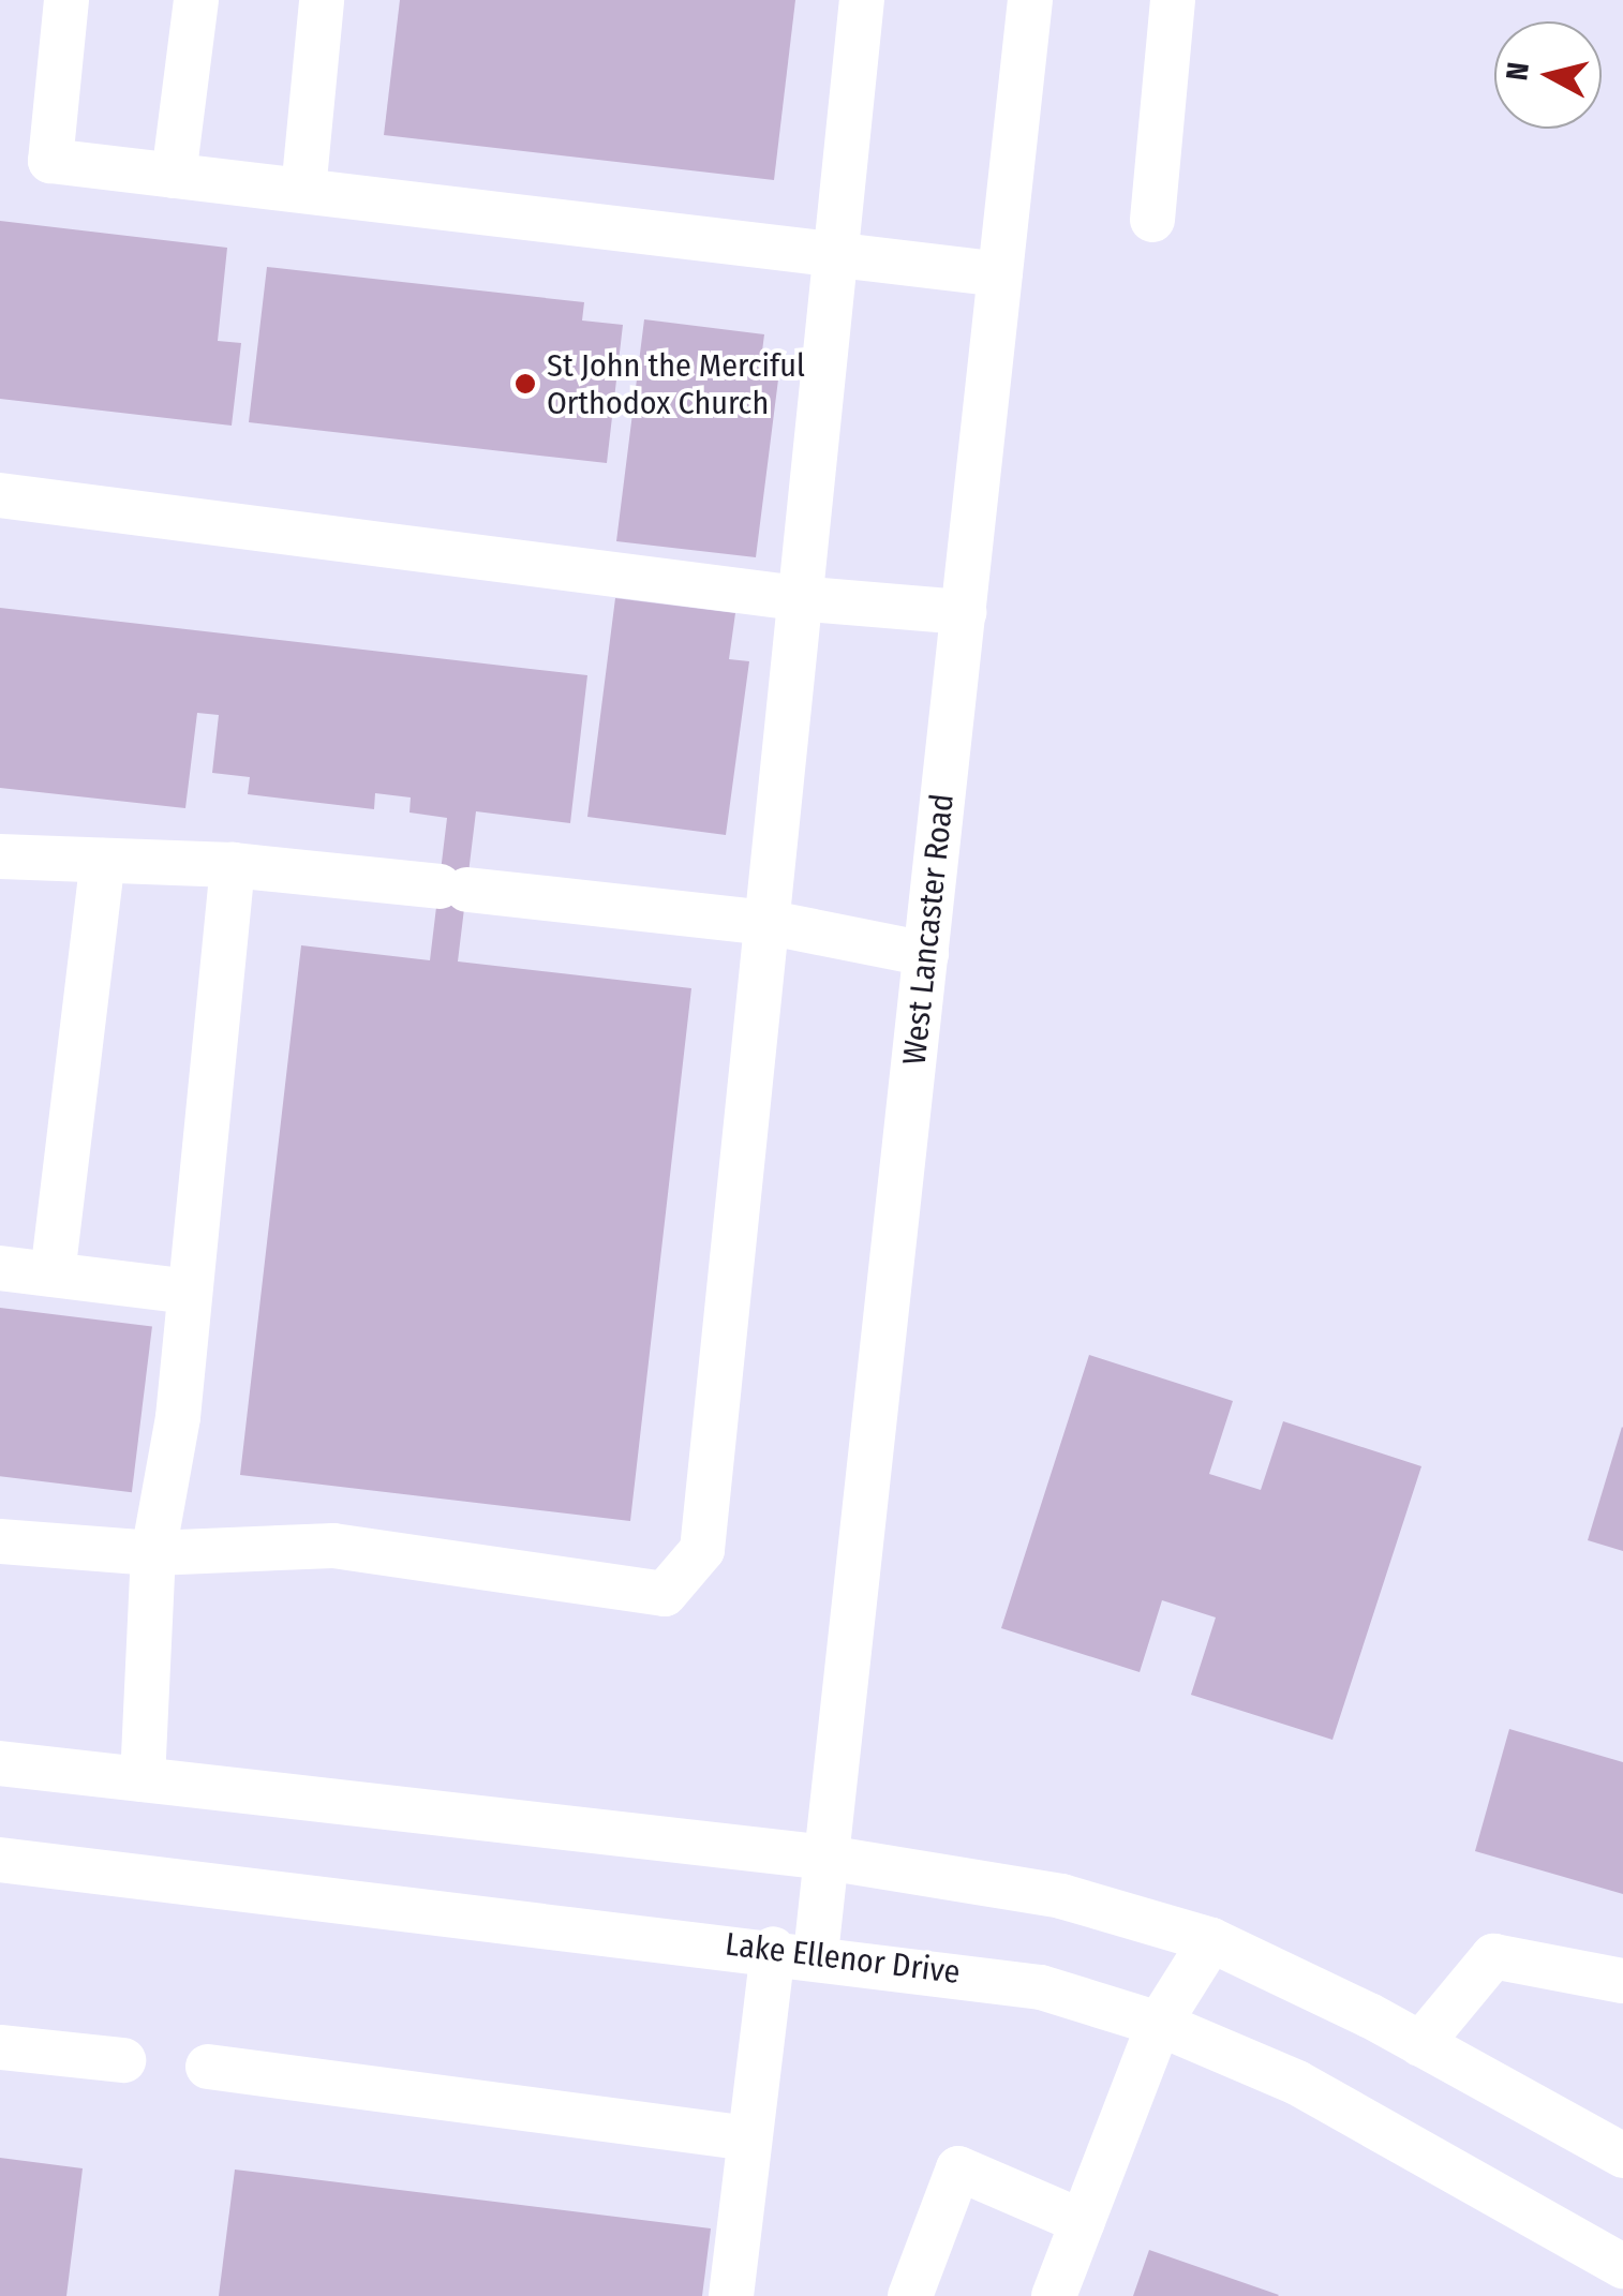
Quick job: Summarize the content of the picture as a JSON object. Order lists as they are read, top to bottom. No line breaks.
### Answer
{"streets":{"street":["West Lancaster Road","Lake Ellenor Drive"]},"crossings":[["West Lancaster Road","Lake Ellenor Drive"]],"places":["St John the Merciful Orthodox Church"],"north":"left"}
